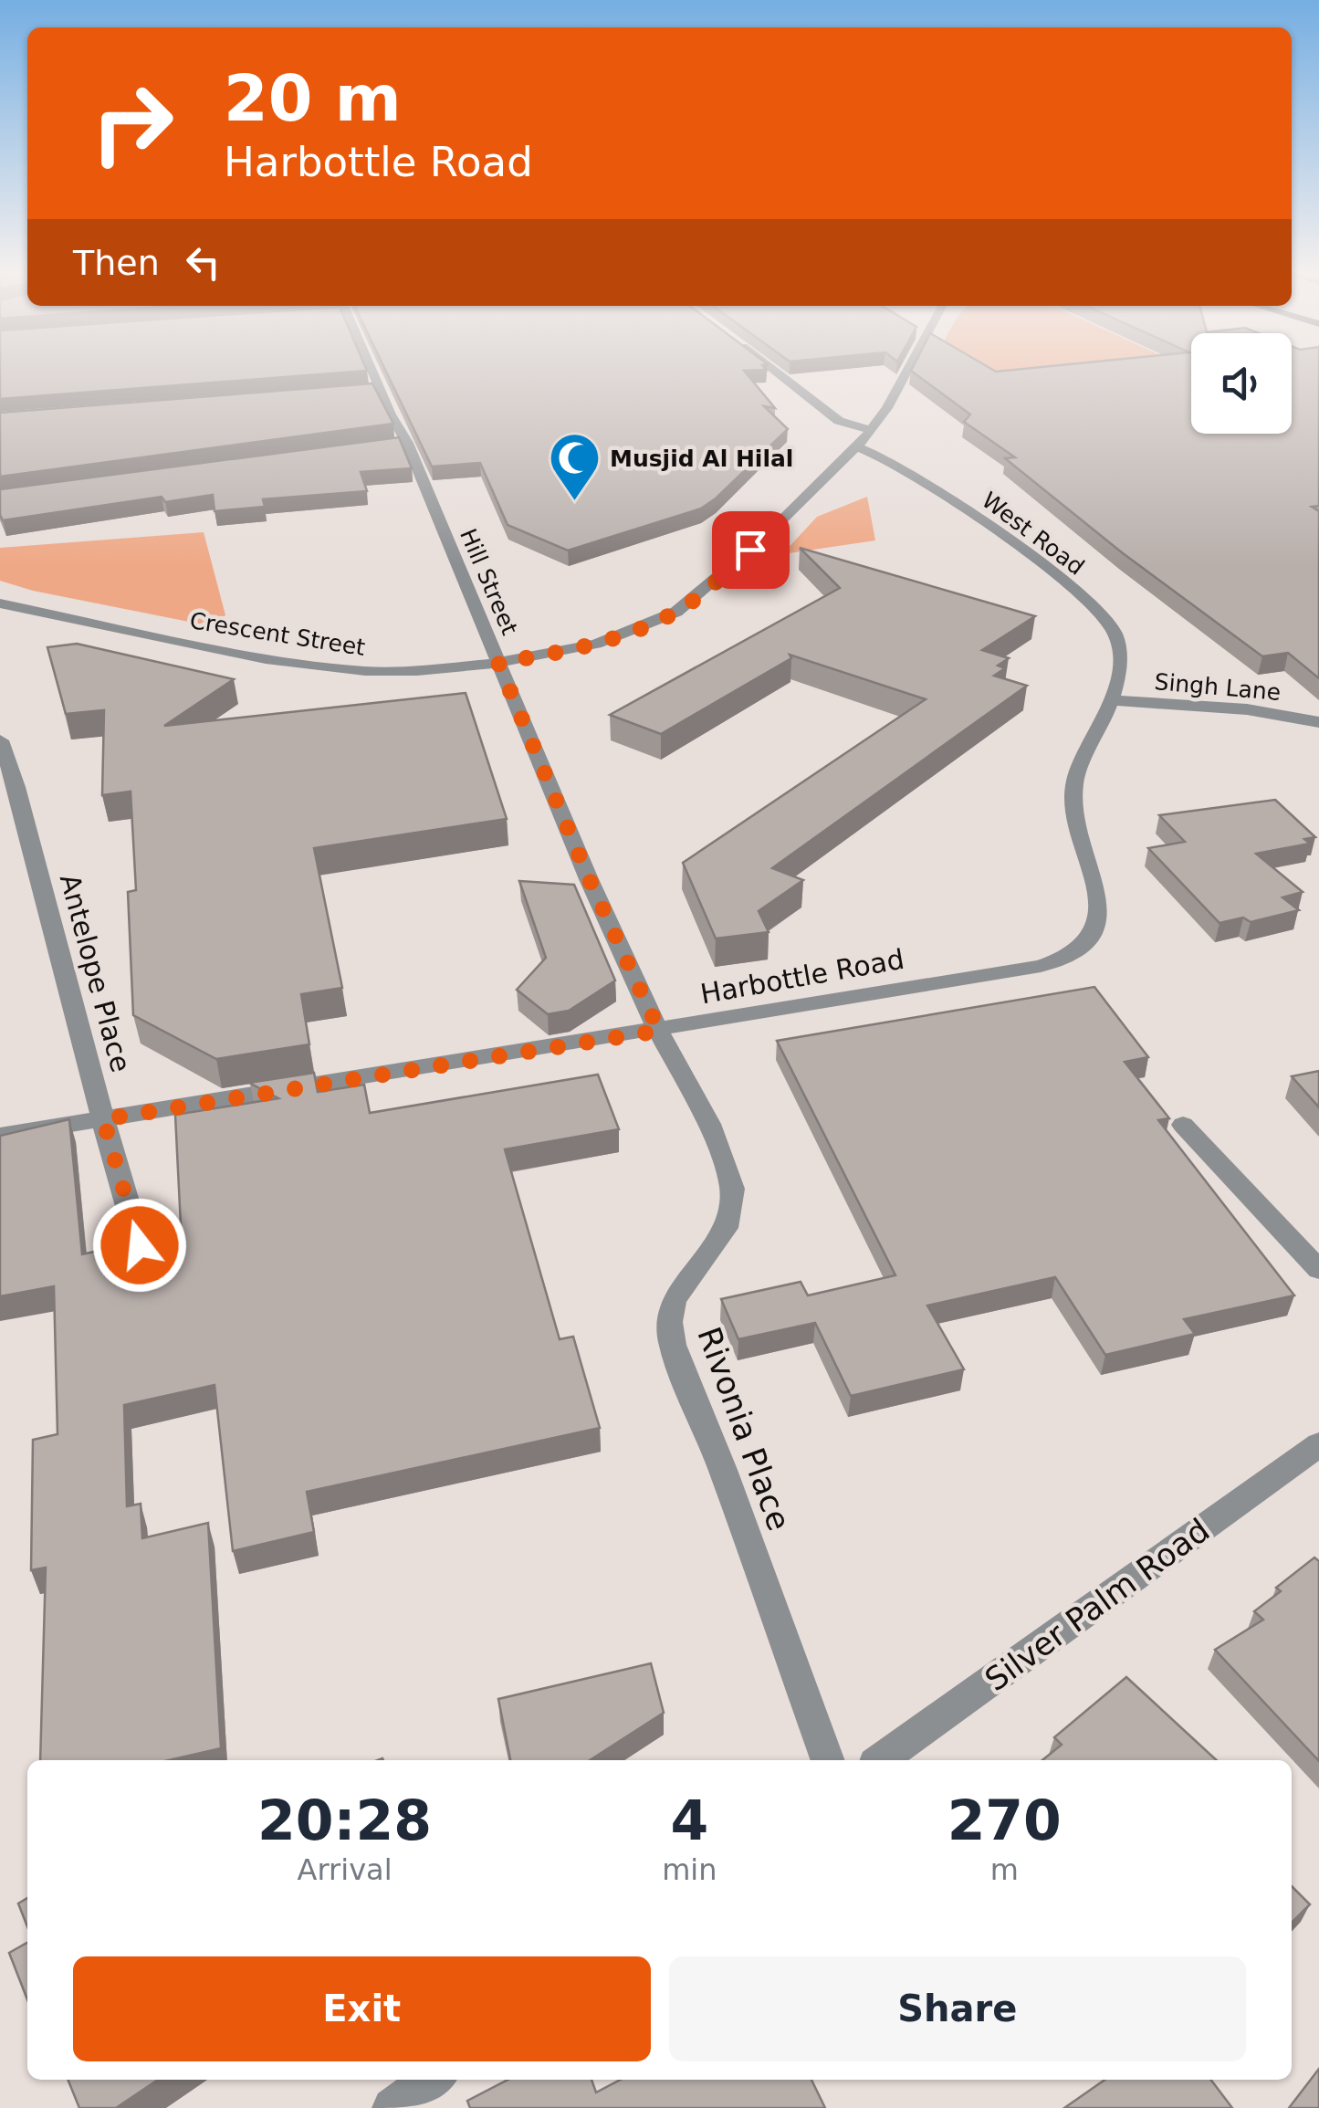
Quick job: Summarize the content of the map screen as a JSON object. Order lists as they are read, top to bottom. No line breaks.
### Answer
{"streets":{"street":["West Road","Hill Street","Crescent Street","Singh Lane","Antelope Place","Harbottle Road","Rivonia Place","Silver Palm Road"]},"crossings":[["West Road","Crescent Street"],["West Road","Singh Lane"],["West Road","Harbottle Road"],["Hill Street","Crescent Street"],["Hill Street","Harbottle Road"],["Hill Street","Rivonia Place"],["Singh Lane","Harbottle Road"],["Antelope Place","Harbottle Road"],["Harbottle Road","Rivonia Place"]],"places":{"mosque":["Musjid Al Hilal"]},"page":{"turn":["20 m","Harbottle Road"],"then":"Then","eta":["20:28","Arrival","4","min","270","m"],"buttons":["Exit","Share"]}}
